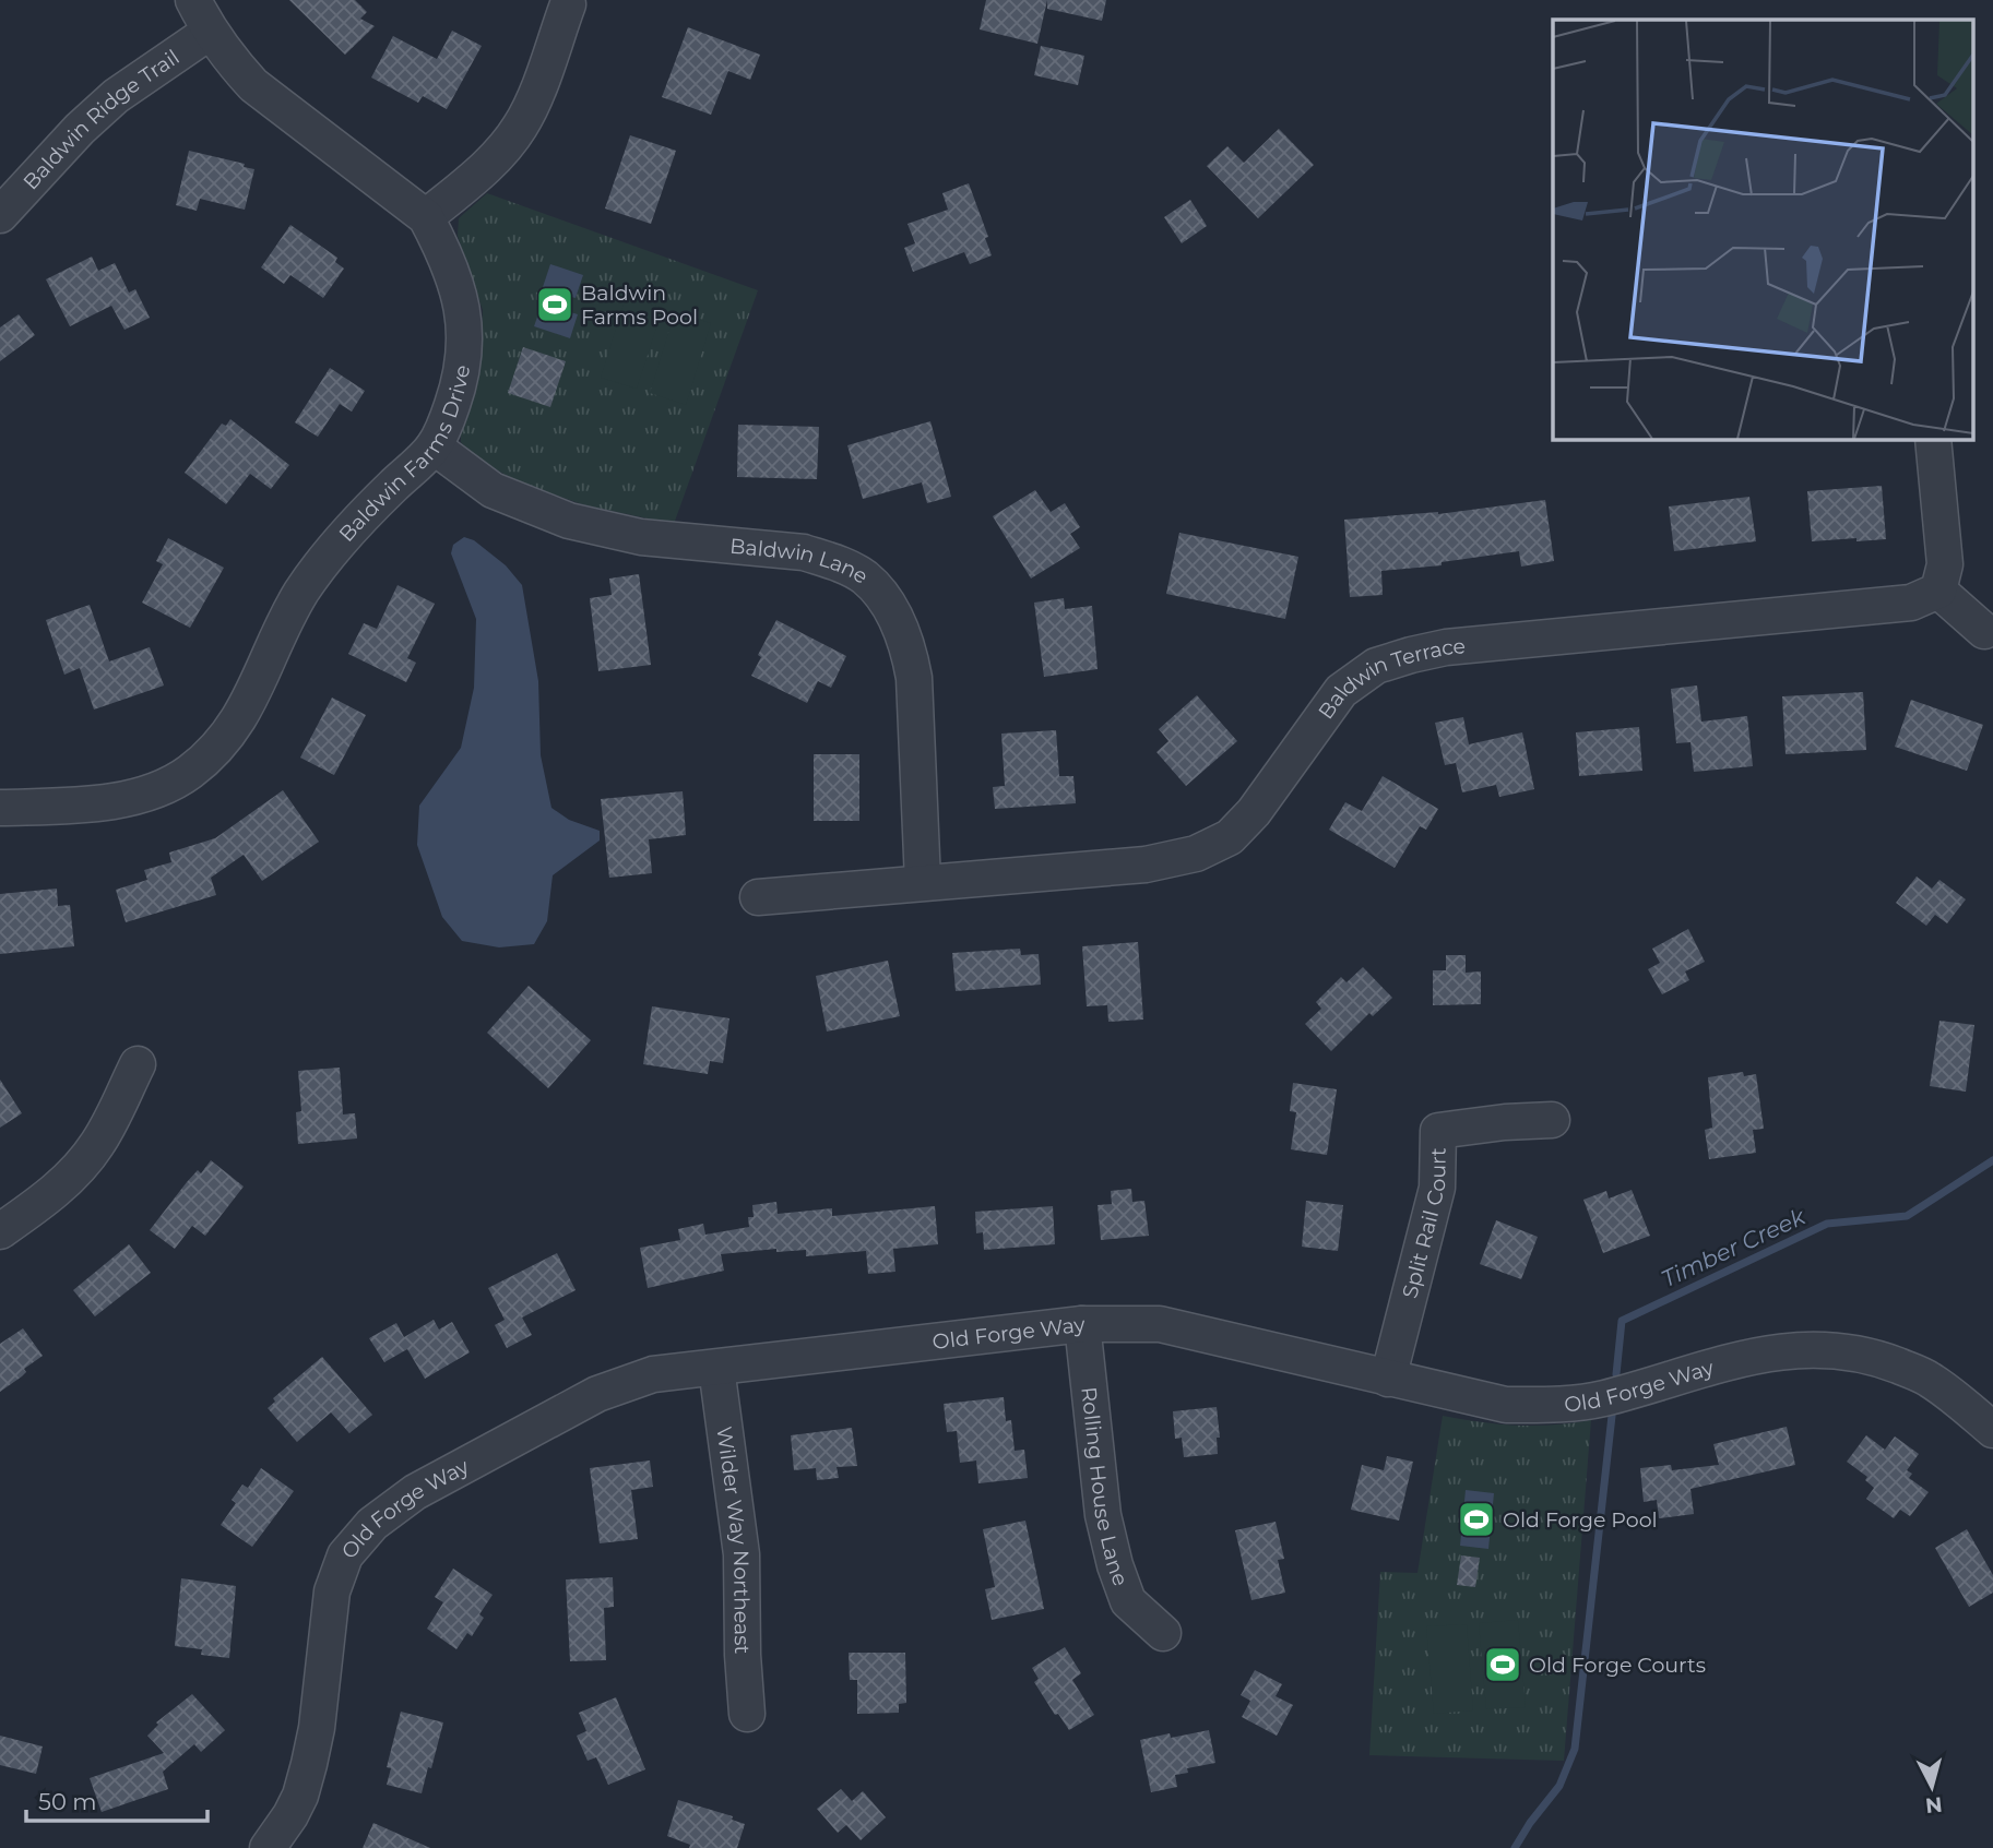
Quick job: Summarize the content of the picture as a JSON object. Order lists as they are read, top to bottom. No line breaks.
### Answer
{"streets":{"street":["Baldwin Ridge Trail","Baldwin Farms Drive","Baldwin Lane","Baldwin Terrace","Split Rail Court","Old Forge Way","Rolling House Lane","Wilder Way Northeast"]},"crossings":[["Baldwin Ridge Trail","Baldwin Farms Drive"],["Baldwin Farms Drive","Baldwin Lane"],["Baldwin Lane","Baldwin Terrace"],["Split Rail Court","Old Forge Way"],["Old Forge Way","Rolling House Lane"],["Old Forge Way","Wilder Way Northeast"]],"water":["Timber Creek"],"places":{"sports":["Baldwin Farms Pool","Old Forge Pool","Old Forge Courts"]},"scale_bar":"50 m","north":"bottom"}
